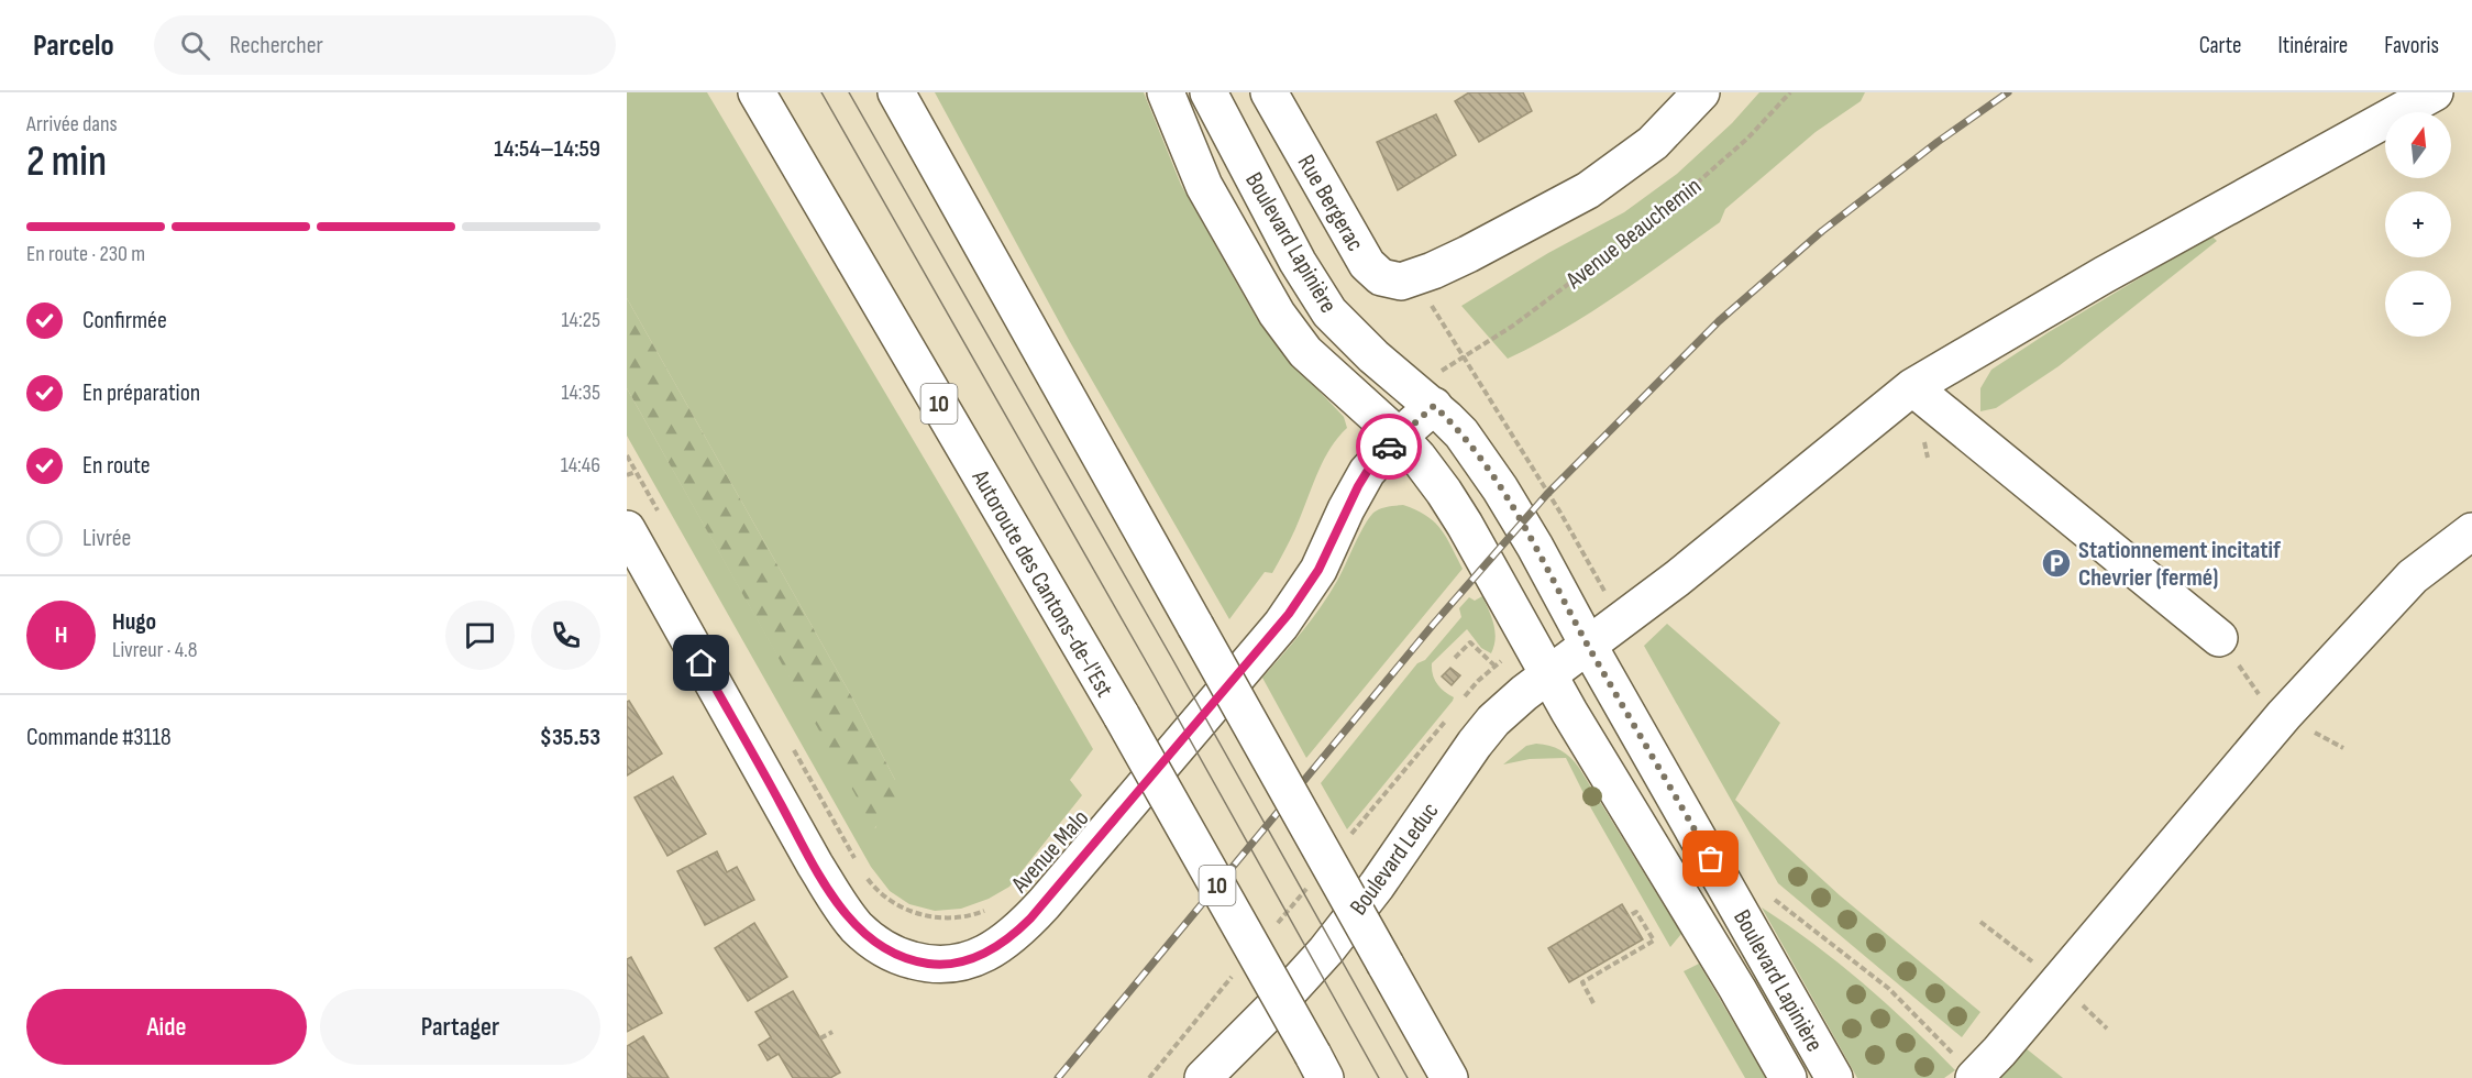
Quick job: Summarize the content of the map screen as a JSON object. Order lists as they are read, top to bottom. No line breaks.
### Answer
{"streets":{"main road":["Rue Bergerac","Boulevard Lapinière","10","Autoroute des Cantons-de-l'Est","Avenue Malo","Boulevard Leduc"],"path":["Avenue Beauchemin"]},"crossings":[["Boulevard Lapinière","Avenue Malo"],["Boulevard Lapinière","Boulevard Leduc"]],"places":{"parking":["Stationnement incitatif Chevrier (fermé)"]},"north":"top","page":{"header":"Parcelo","search":"Rechercher","nav":["Carte","Itinéraire","Favoris"],"heading":["2 min","Arrivée dans","14:54–14:59"],"panel":["Hugo","Livreur · 4.8","Commande #3118","$35.53"],"map_buttons":["+","−"],"bar":"En route · 230 m","list":[["Confirmée","14:25"],["En préparation","14:35"],["En route","14:46"],"Livrée"],"round":"H","buttons":["Aide","Partager"]}}
